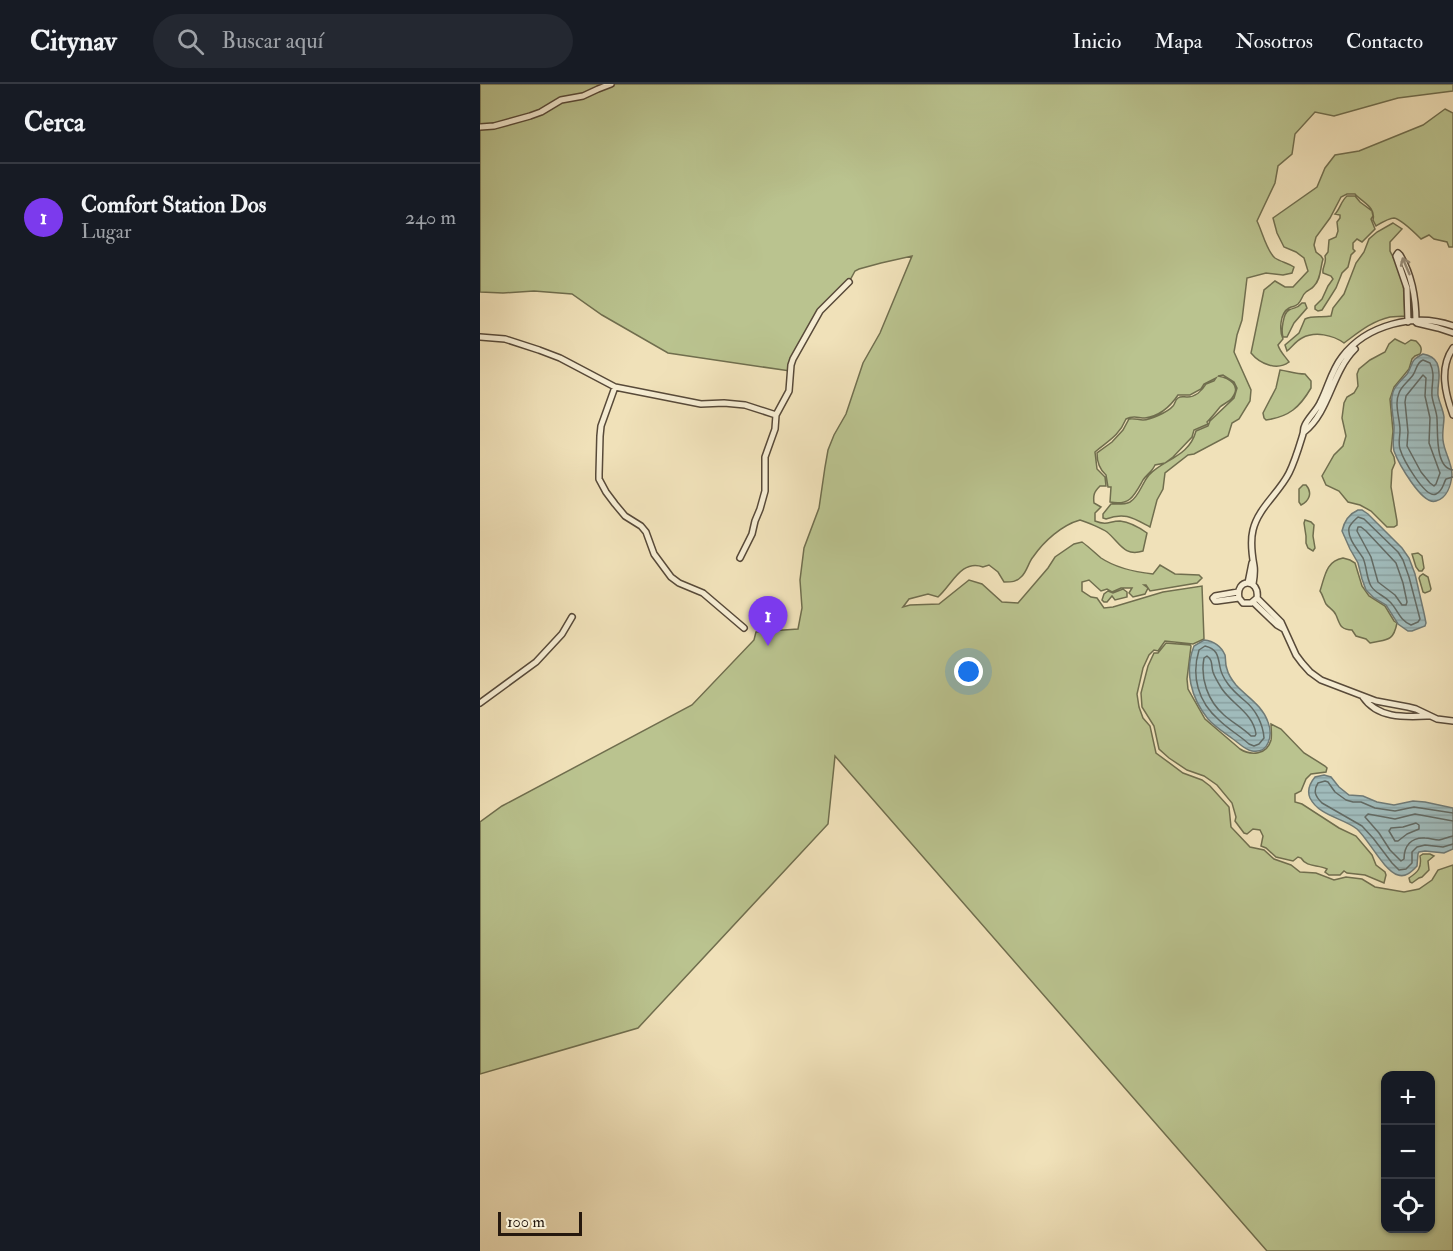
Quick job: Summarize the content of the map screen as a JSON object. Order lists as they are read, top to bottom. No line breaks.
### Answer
{"scale_bar":"100 m","page":{"header":"Citynav","search":"Buscar aquí","nav":["Inicio","Mapa","Nosotros","Contacto"],"heading":"Cerca","list":[{"mark":"1","name":"Comfort Station Dos","note":"Lugar","value":"240 m"}],"pins":"1","map_buttons":["+","−"],"scale":"100 m"}}
